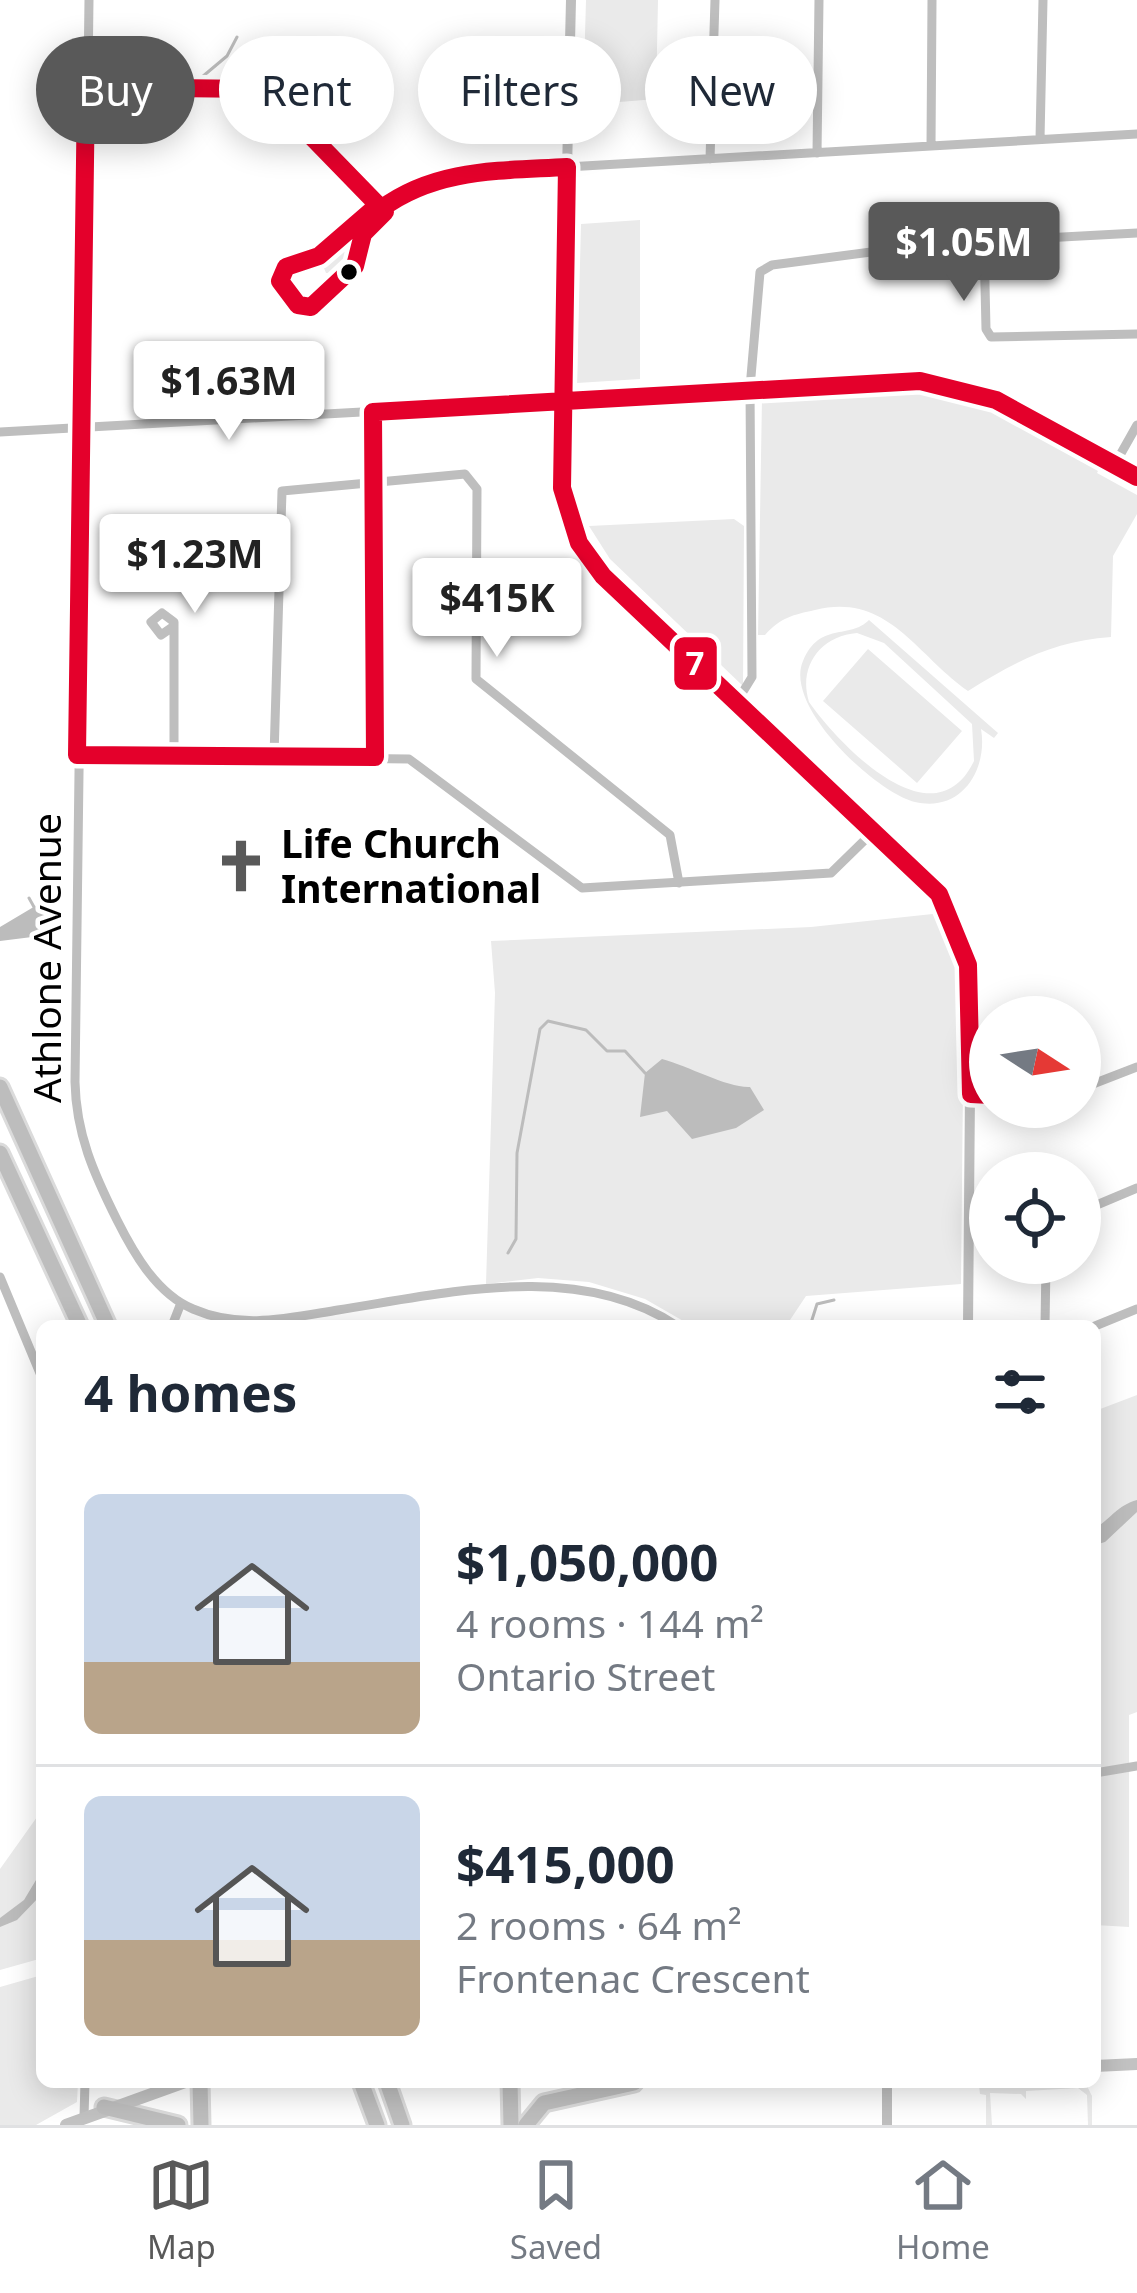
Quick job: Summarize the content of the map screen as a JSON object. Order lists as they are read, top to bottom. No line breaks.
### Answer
{"streets":{"street":["Athlone Avenue"]},"places":{"church":["Life Church International"]},"lines":["transit line 7"],"north":"right","page":{"chip":["Buy","Rent","Filters","New"],"price":["$1.05M","$1.63M","$1.23M","$415K"],"heading":"4 homes","list":[{"name":"$1,050,000","note":"4 rooms · 144 m² · Ontario Street"},{"name":"$415,000","note":"2 rooms · 64 m² · Frontenac Crescent"}],"tabs":["Map","Saved","Home"]}}
